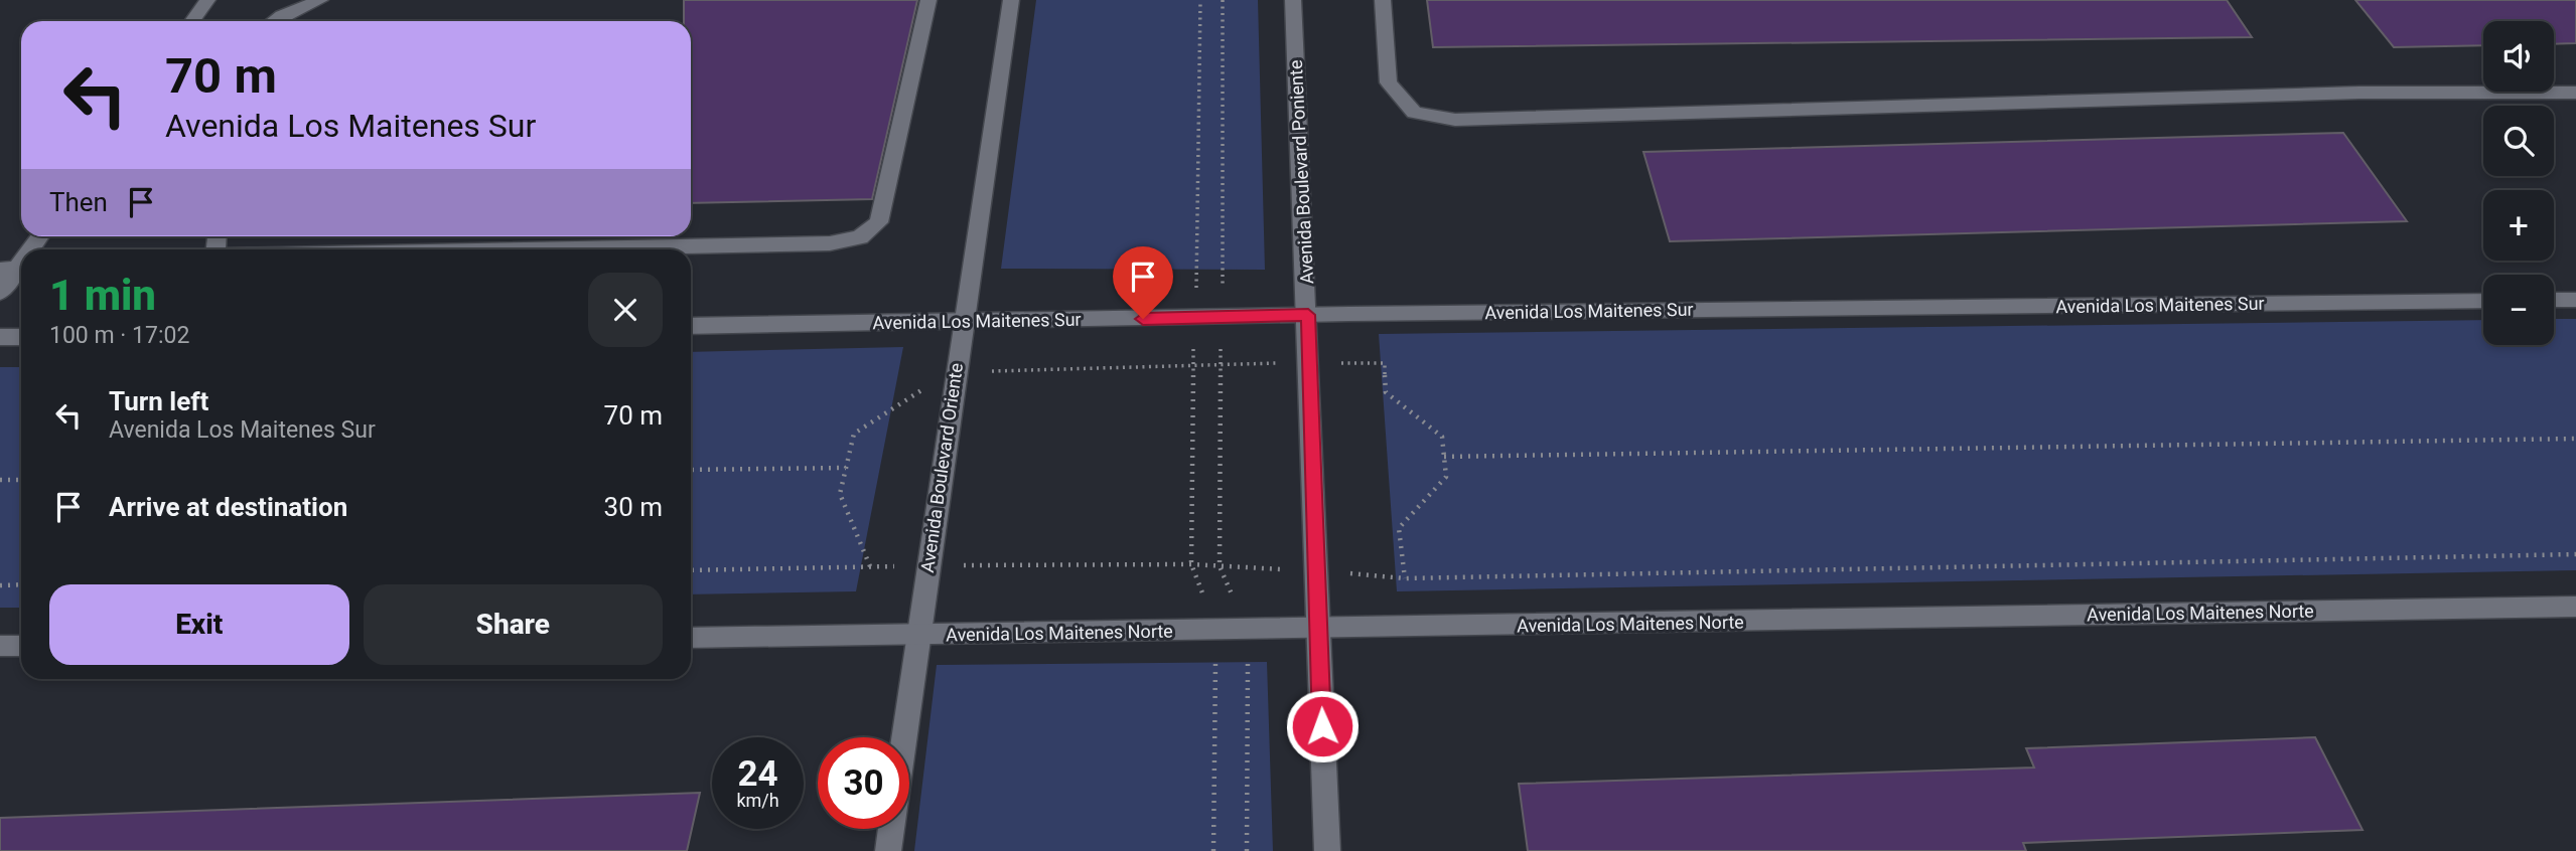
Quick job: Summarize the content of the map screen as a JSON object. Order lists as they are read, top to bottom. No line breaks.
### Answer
{"streets":{"street":["Avenida Boulevard Poniente","Avenida Los Maitenes Sur","Avenida Boulevard Oriente","Avenida Los Maitenes Norte"]},"crossings":[["Avenida Boulevard Poniente","Avenida Los Maitenes Sur"],["Avenida Boulevard Poniente","Avenida Los Maitenes Norte"],["Avenida Los Maitenes Sur","Avenida Boulevard Oriente"],["Avenida Boulevard Oriente","Avenida Los Maitenes Norte"]],"page":{"map_buttons":["+","−"],"turn":["70 m","Avenida Los Maitenes Sur"],"then":"Then","heading":["1 min","100 m · 17:02"],"list":[{"name":"Turn left","note":"Avenida Los Maitenes Sur","value":"70 m"},{"name":"Arrive at destination","value":"30 m"}],"buttons":["Exit","Share"],"speed":"24 km/h","limit":"30"}}
